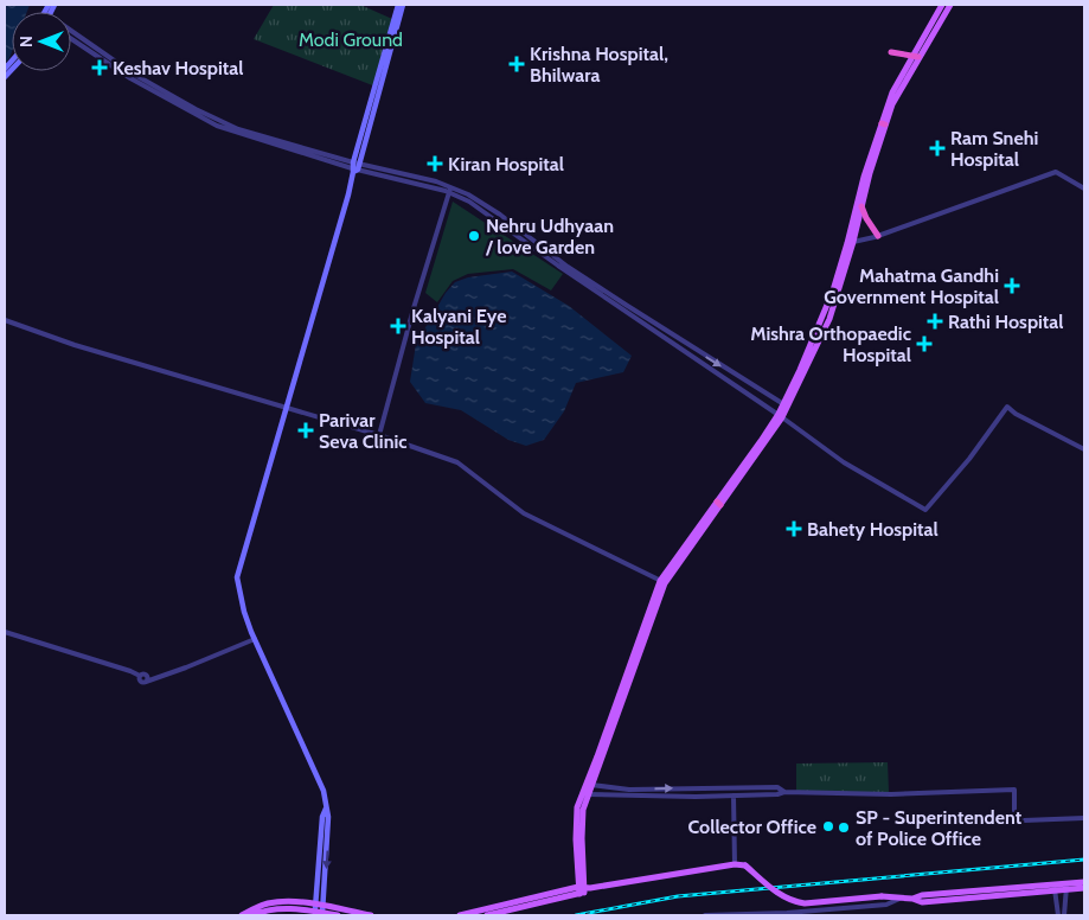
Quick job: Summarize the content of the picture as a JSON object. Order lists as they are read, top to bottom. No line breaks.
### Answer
{"parks":["Modi Ground"],"places":{"health":["Krishna Hospital, Bhilwara","Keshav Hospital","Ram Snehi Hospital","Kiran Hospital","Mahatma Gandhi Government Hospital","Rathi Hospital","Kalyani Eye Hospital","Mishra Orthopaedic Hospital","Parivar Seva Clinic","Bahety Hospital"],"other":["Nehru Udhyaan / love Garden","Collector Office","SP - Superintendent of Police Office"]},"north":"left"}
